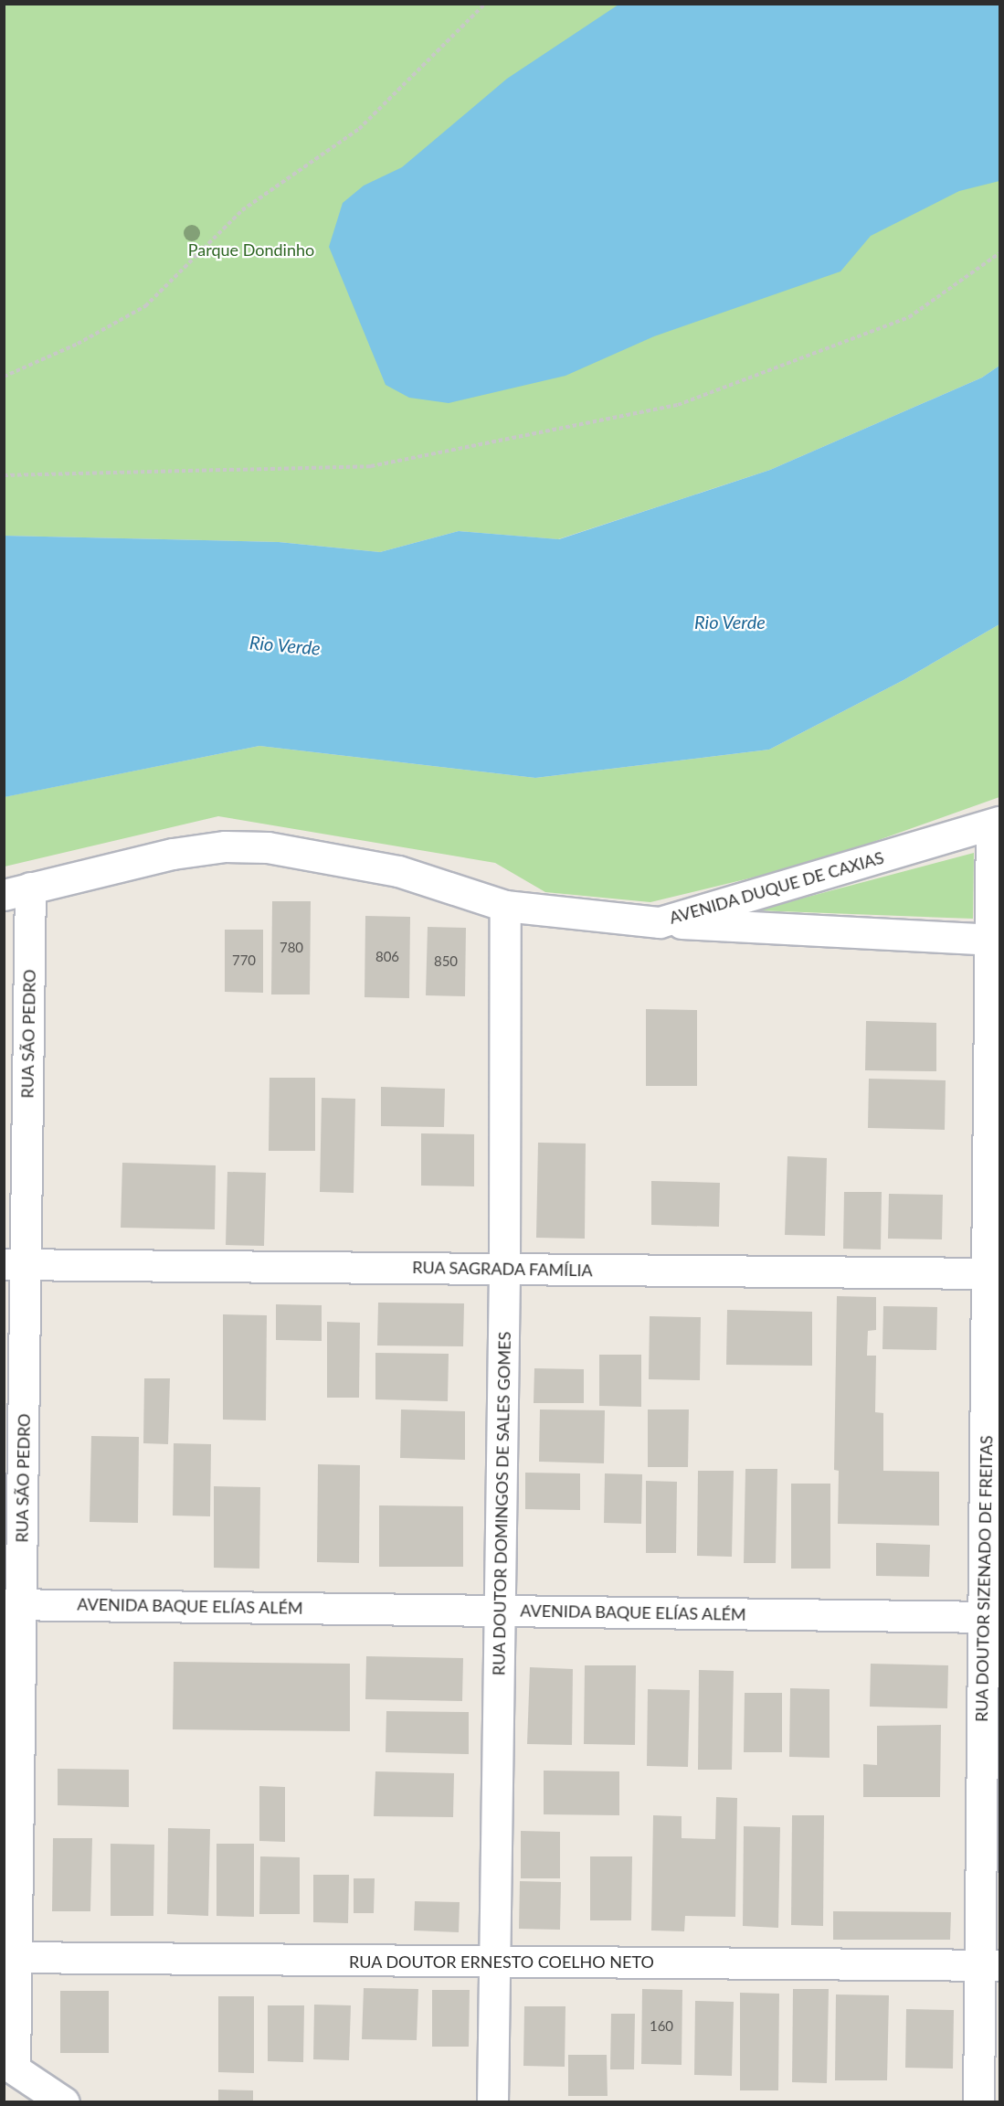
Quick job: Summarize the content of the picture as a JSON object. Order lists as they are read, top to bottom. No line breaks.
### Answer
{"streets":{"street":["AVENIDA DUQUE DE CAXIAS","RUA SÃO PEDRO","RUA SAGRADA FAMÍLIA","RUA DOUTOR DOMINGOS DE SALES GOMES","RUA DOUTOR SIZENADO DE FREITAS","AVENIDA BAQUE ELÍAS ALÉM","RUA DOUTOR ERNESTO COELHO NETO"]},"crossings":[["AVENIDA DUQUE DE CAXIAS","RUA SÃO PEDRO"],["AVENIDA DUQUE DE CAXIAS","RUA DOUTOR DOMINGOS DE SALES GOMES"],["AVENIDA DUQUE DE CAXIAS","RUA DOUTOR SIZENADO DE FREITAS"],["RUA SÃO PEDRO","RUA SAGRADA FAMÍLIA"],["RUA SÃO PEDRO","AVENIDA BAQUE ELÍAS ALÉM"],["RUA SÃO PEDRO","RUA DOUTOR ERNESTO COELHO NETO"],["RUA SAGRADA FAMÍLIA","RUA DOUTOR DOMINGOS DE SALES GOMES"],["RUA SAGRADA FAMÍLIA","RUA DOUTOR SIZENADO DE FREITAS"],["RUA DOUTOR DOMINGOS DE SALES GOMES","AVENIDA BAQUE ELÍAS ALÉM"],["RUA DOUTOR DOMINGOS DE SALES GOMES","RUA DOUTOR ERNESTO COELHO NETO"],["RUA DOUTOR SIZENADO DE FREITAS","AVENIDA BAQUE ELÍAS ALÉM"],["RUA DOUTOR SIZENADO DE FREITAS","RUA DOUTOR ERNESTO COELHO NETO"]],"water":["Rio Verde"],"parks":["Parque Dondinho"],"house_numbers":["780","806","770","850","160"]}
